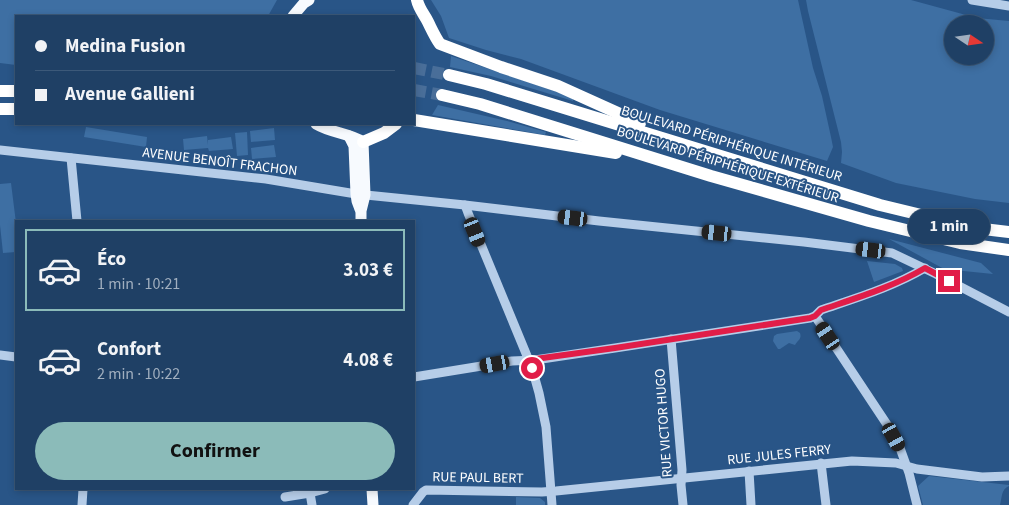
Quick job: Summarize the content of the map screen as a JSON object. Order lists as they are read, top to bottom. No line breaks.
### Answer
{"streets":{"highway":["BOULEVARD PÉRIPHÉRIQUE INTÉRIEUR","BOULEVARD PÉRIPHÉRIQUE EXTÉRIEUR"],"street":["AVENUE BENOÎT FRACHON","RUE VICTOR HUGO","RUE JULES FERRY","RUE PAUL BERT"]},"crossings":[["RUE VICTOR HUGO","RUE JULES FERRY"],["RUE JULES FERRY","RUE PAUL BERT"]],"north":"right","page":{"banner":["Medina Fusion","Avenue Gallieni"],"bubble":"1 min","list":[{"name":"Éco","note":"1 min · 10:21","value":"3.03 €"},{"name":"Confort","note":"2 min · 10:22","value":"4.08 €"}],"buttons":"Confirmer"}}
